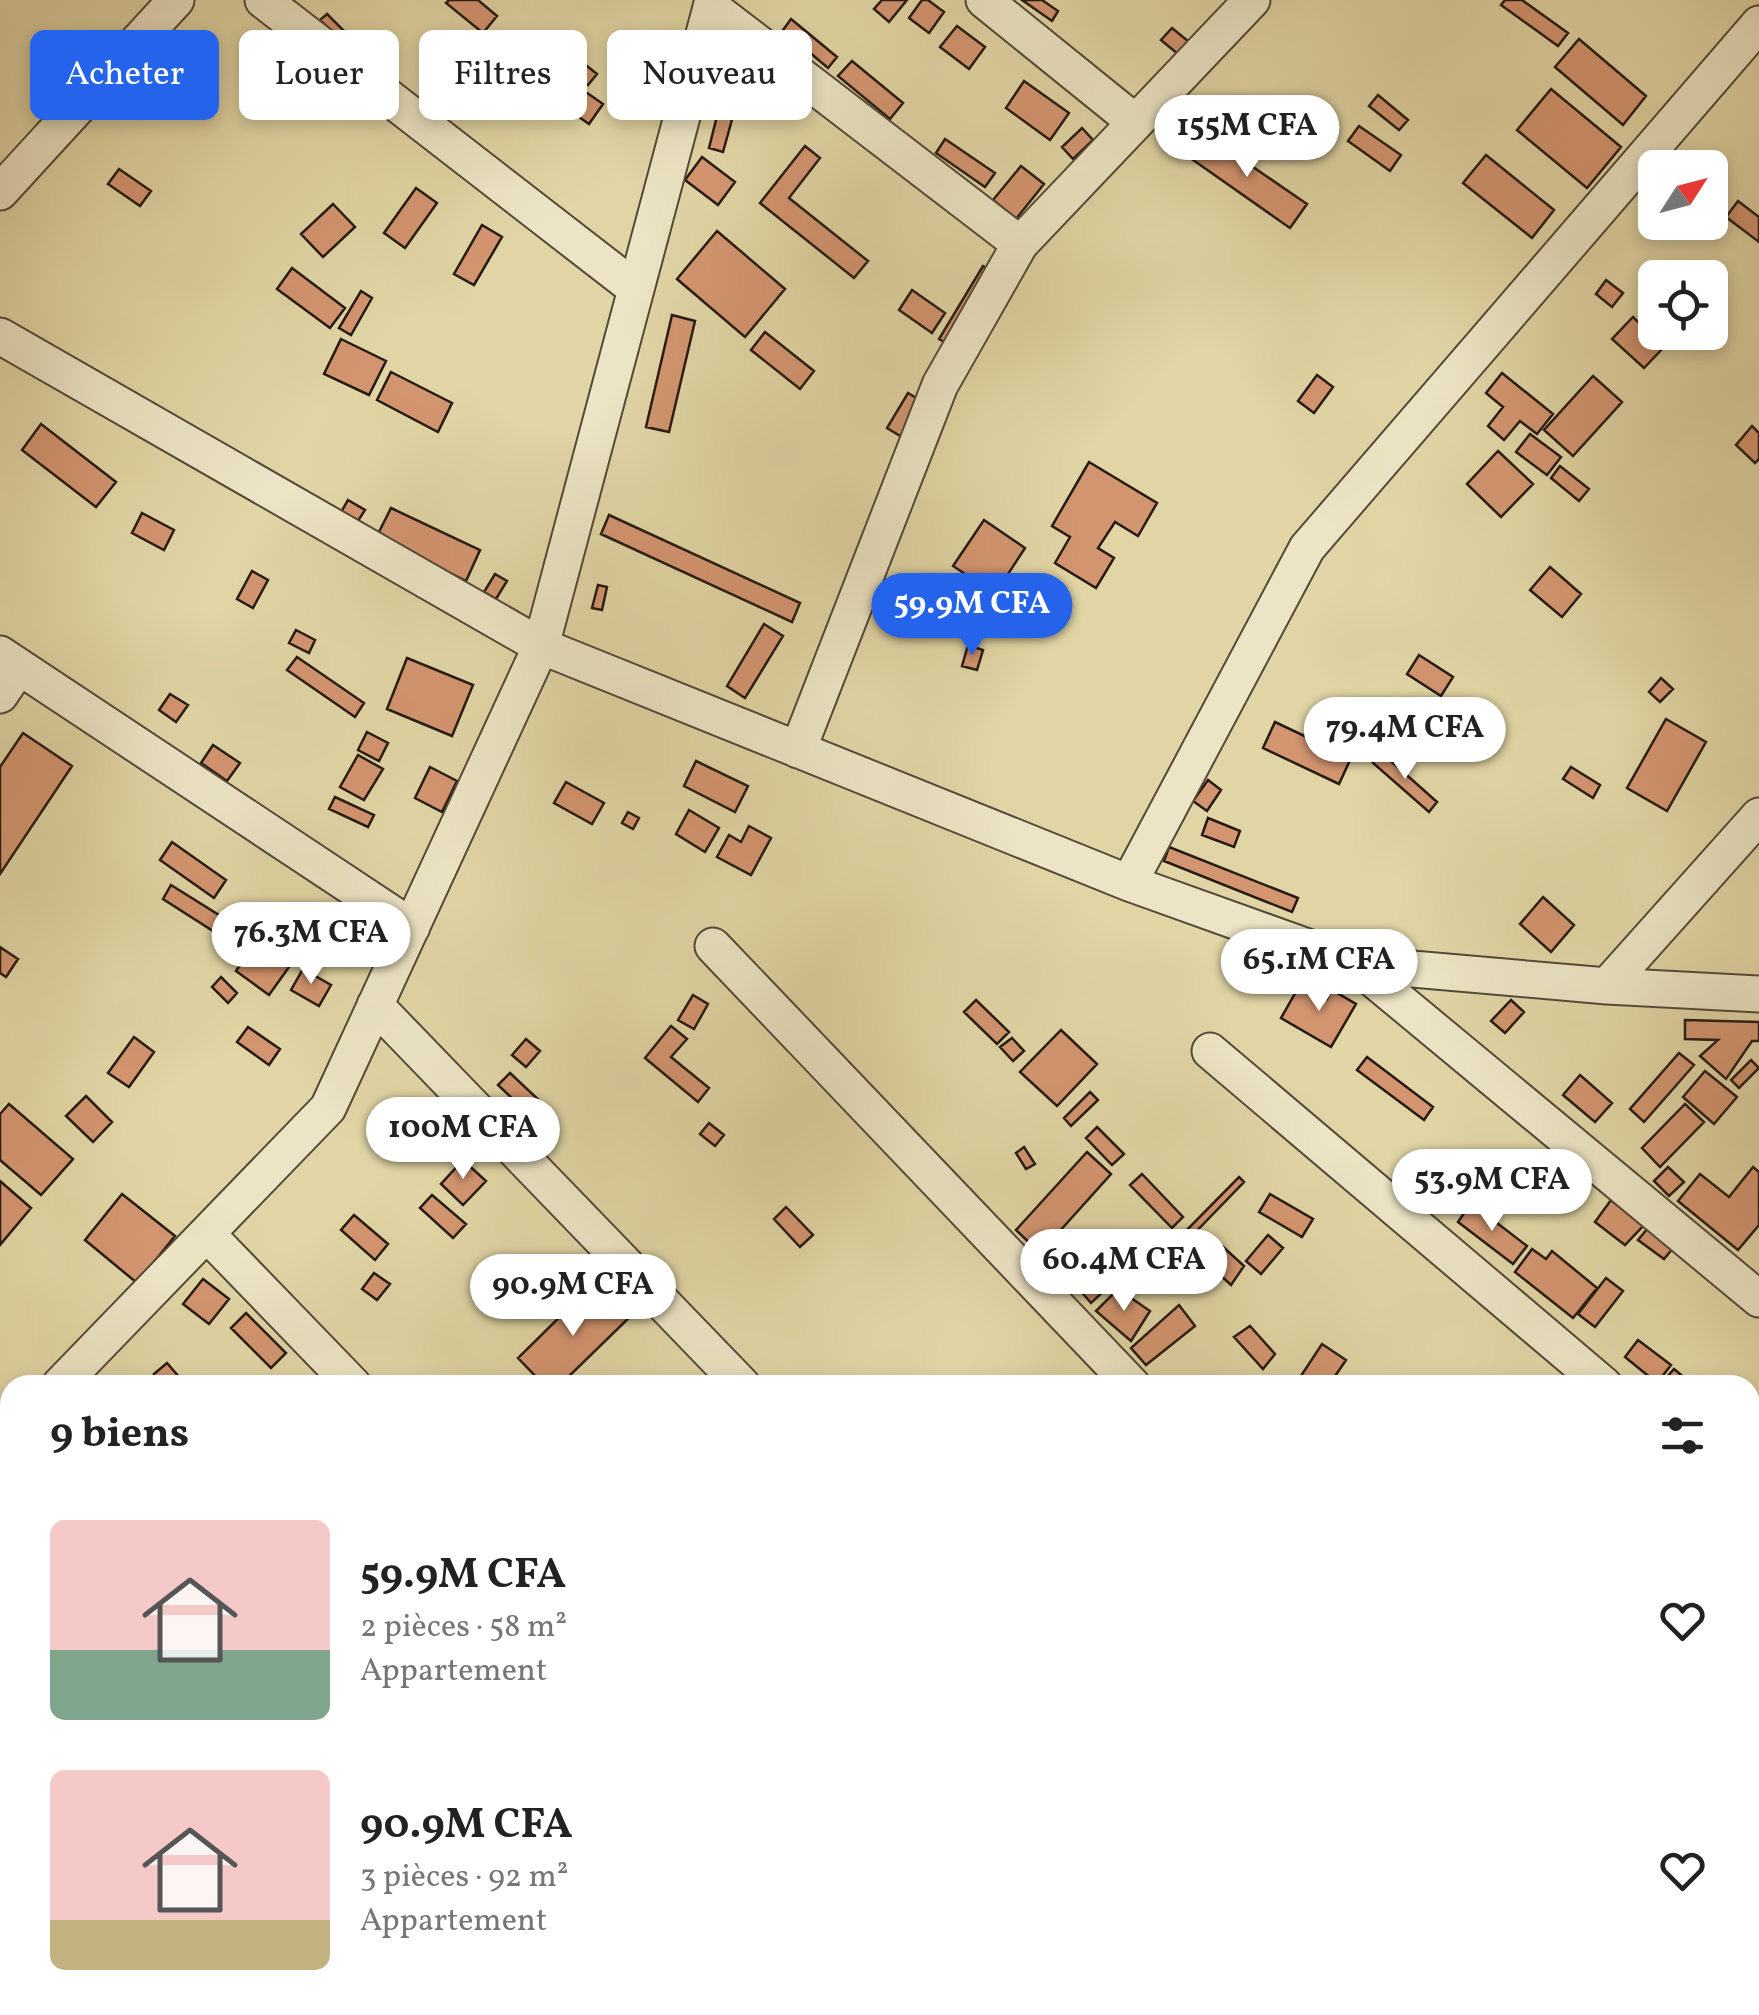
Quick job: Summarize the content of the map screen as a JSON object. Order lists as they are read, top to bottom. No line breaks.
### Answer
{"north":"top right","page":{"chip":["Acheter","Louer","Filtres","Nouveau"],"price":["155M CFA","59.9M CFA","79.4M CFA","76.3M CFA","65.1M CFA","100M CFA","53.9M CFA","60.4M CFA","90.9M CFA"],"heading":"9 biens","list":[{"name":"59.9M CFA","note":"2 pièces · 58 m² · Appartement"},{"name":"90.9M CFA","note":"3 pièces · 92 m² · Appartement"}]}}
